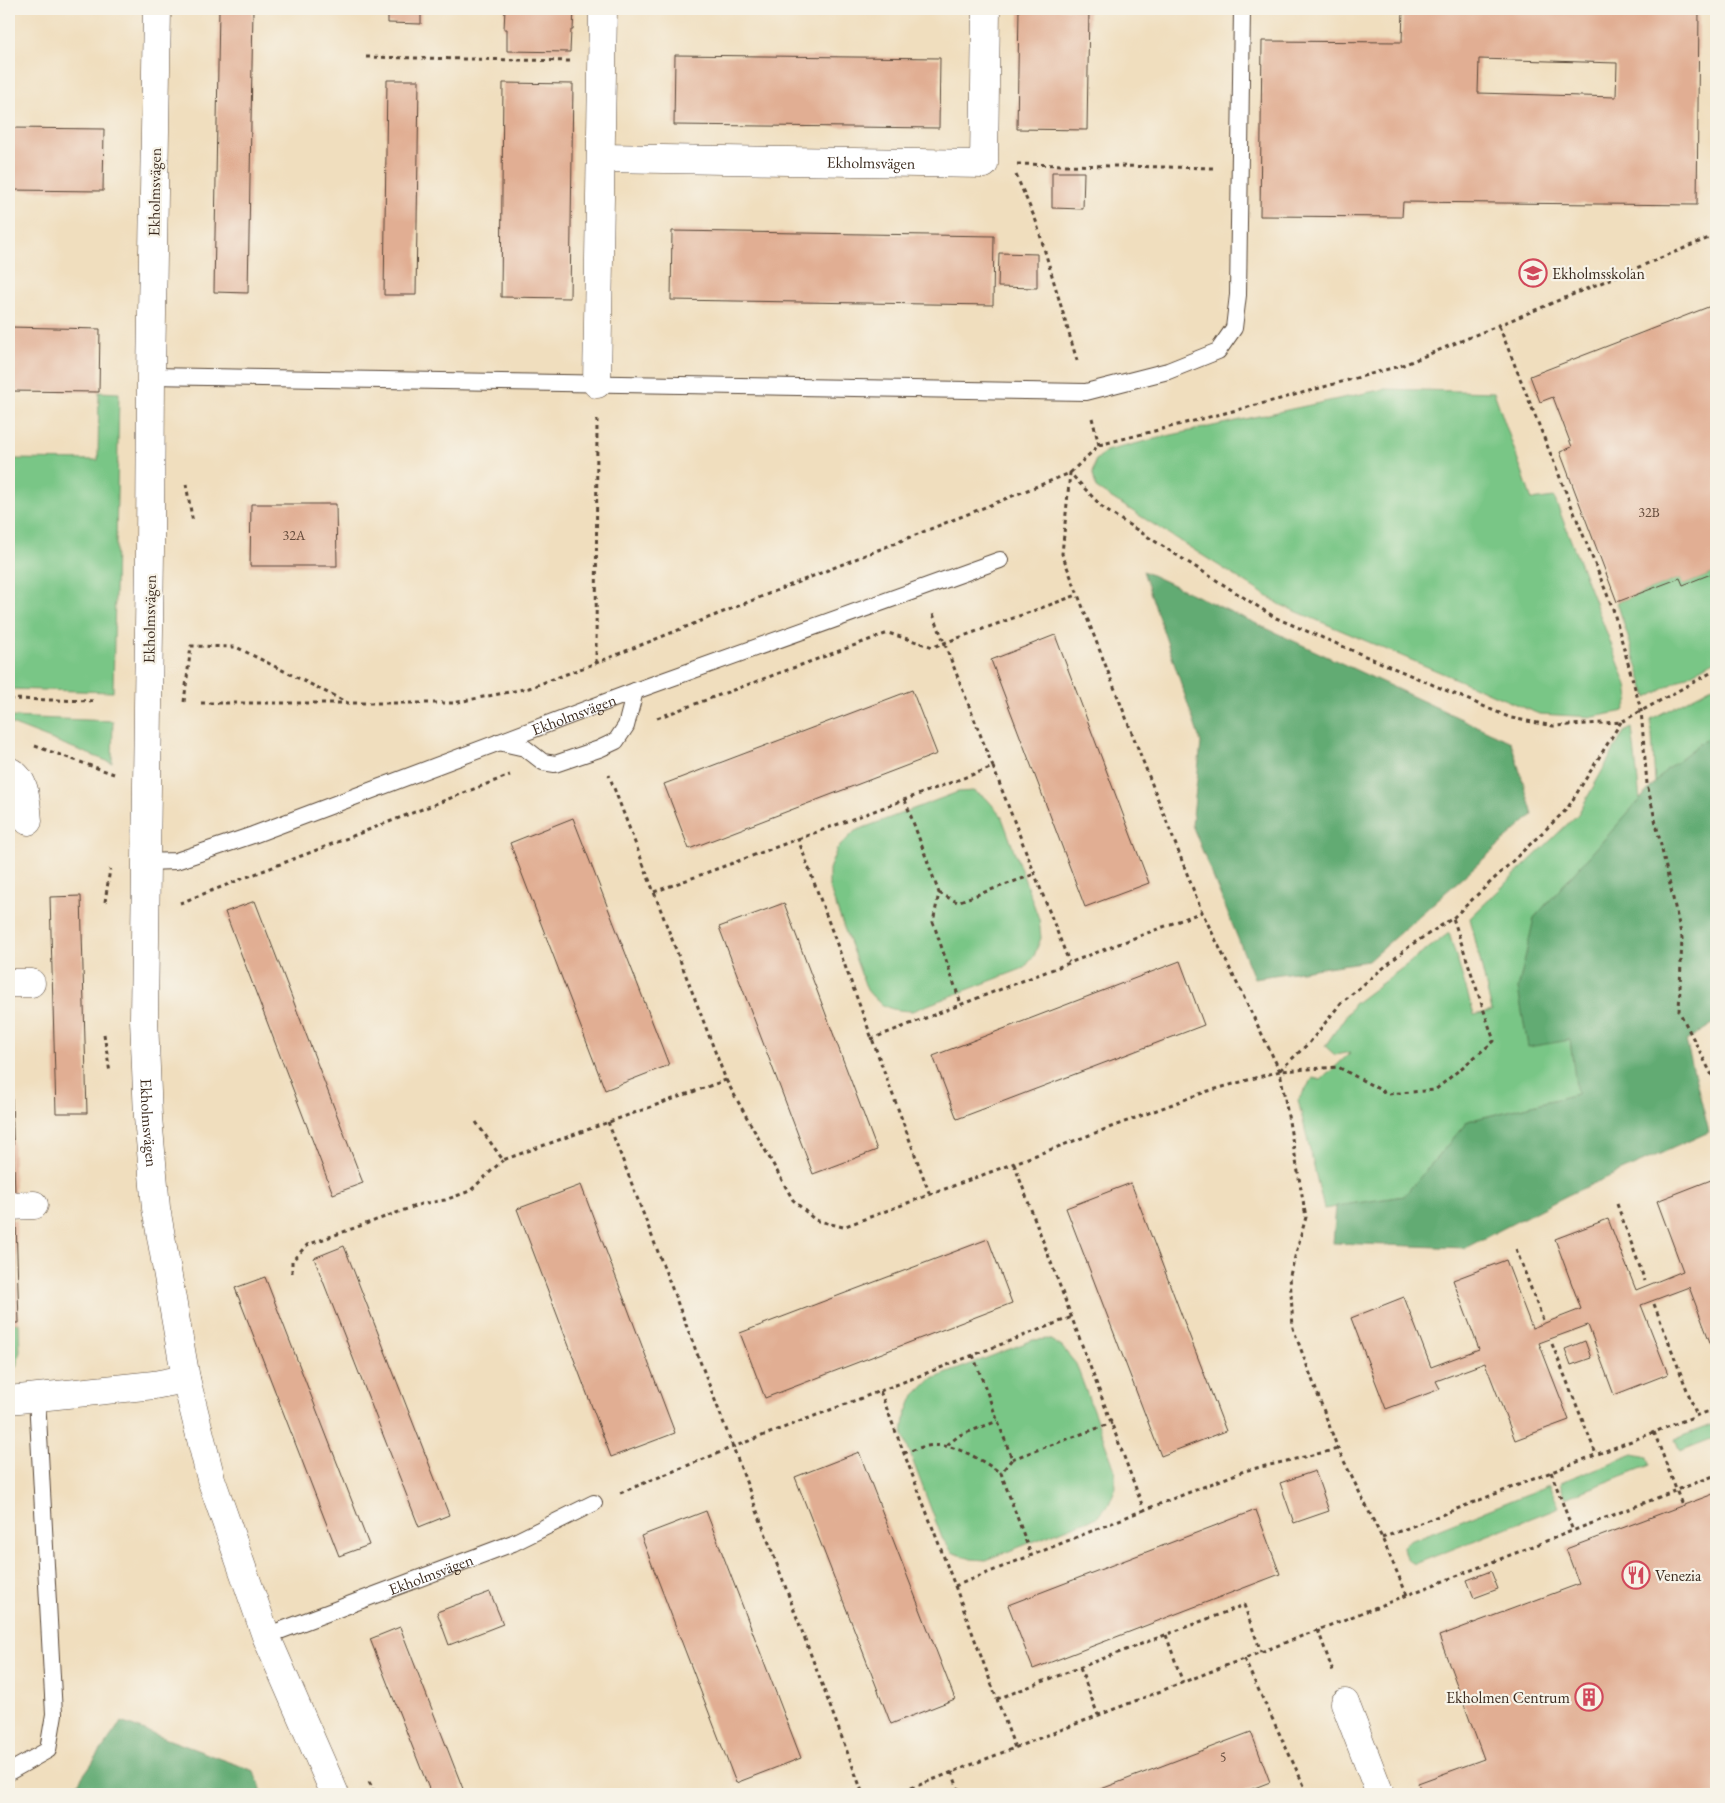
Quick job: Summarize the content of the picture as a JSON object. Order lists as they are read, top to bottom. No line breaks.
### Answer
{"streets":{"street":["Ekholmsvägen"]},"places":{"school or university":["Ekholmsskolan"],"restaurant":["Venezia"],"building":["Ekholmen Centrum"]},"house_numbers":["32B","32A","5"]}
